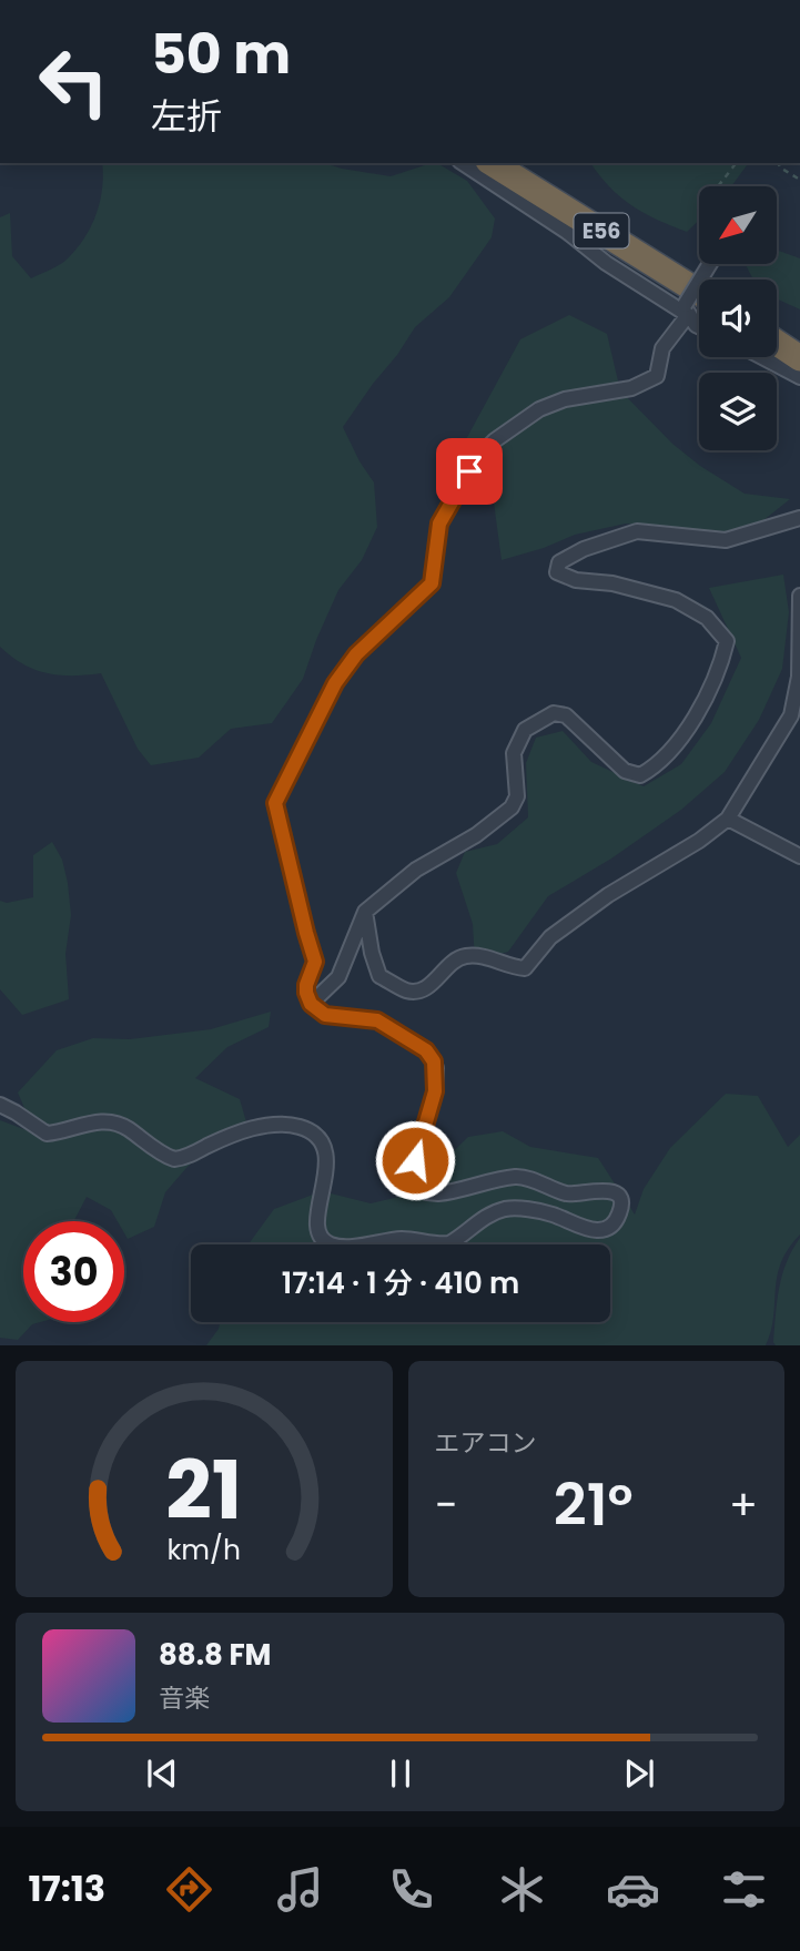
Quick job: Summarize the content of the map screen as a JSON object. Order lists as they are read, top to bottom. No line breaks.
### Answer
{"streets":{"highway":["E56"]},"north":"bottom left","page":{"turn":["50 m","左折"],"limit":"30","trip":"17:14 · 1 分 · 410 m","tile":"エアコン","heat":["−","21°","+"],"song":["88.8 FM","音楽"],"tabs":"17:13","gauge":["21","km/h"]}}
